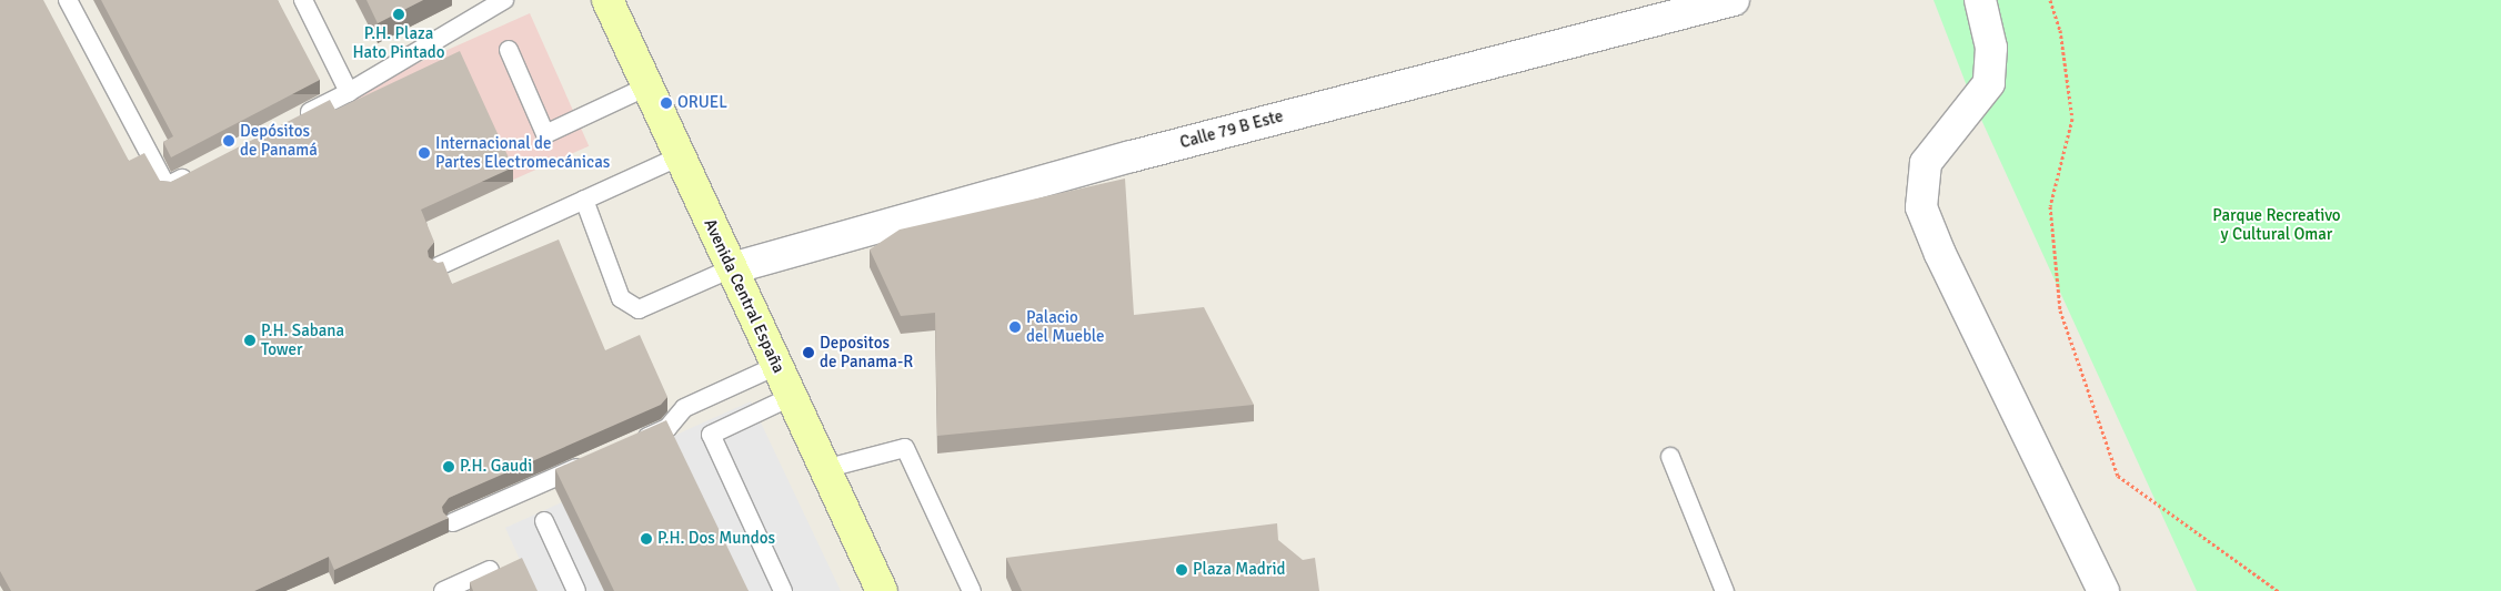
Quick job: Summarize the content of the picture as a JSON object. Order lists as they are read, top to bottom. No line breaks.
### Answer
{"streets":{"main road":["Avenida Central España"],"street":["Calle 79 B Este"]},"crossings":[["Calle 79 B Este","Avenida Central España"]],"parks":["Parque Recreativo y Cultural Omar"],"places":["P.H. Plaza Hato Pintado","ORUEL","Depósitos de Panamá","Internacional de Partes Electromecánicas","Palacio del Mueble","P.H. Sabana Tower","Depositos de Panama-R","P.H. Gaudi","P.H. Dos Mundos","Plaza Madrid"]}
